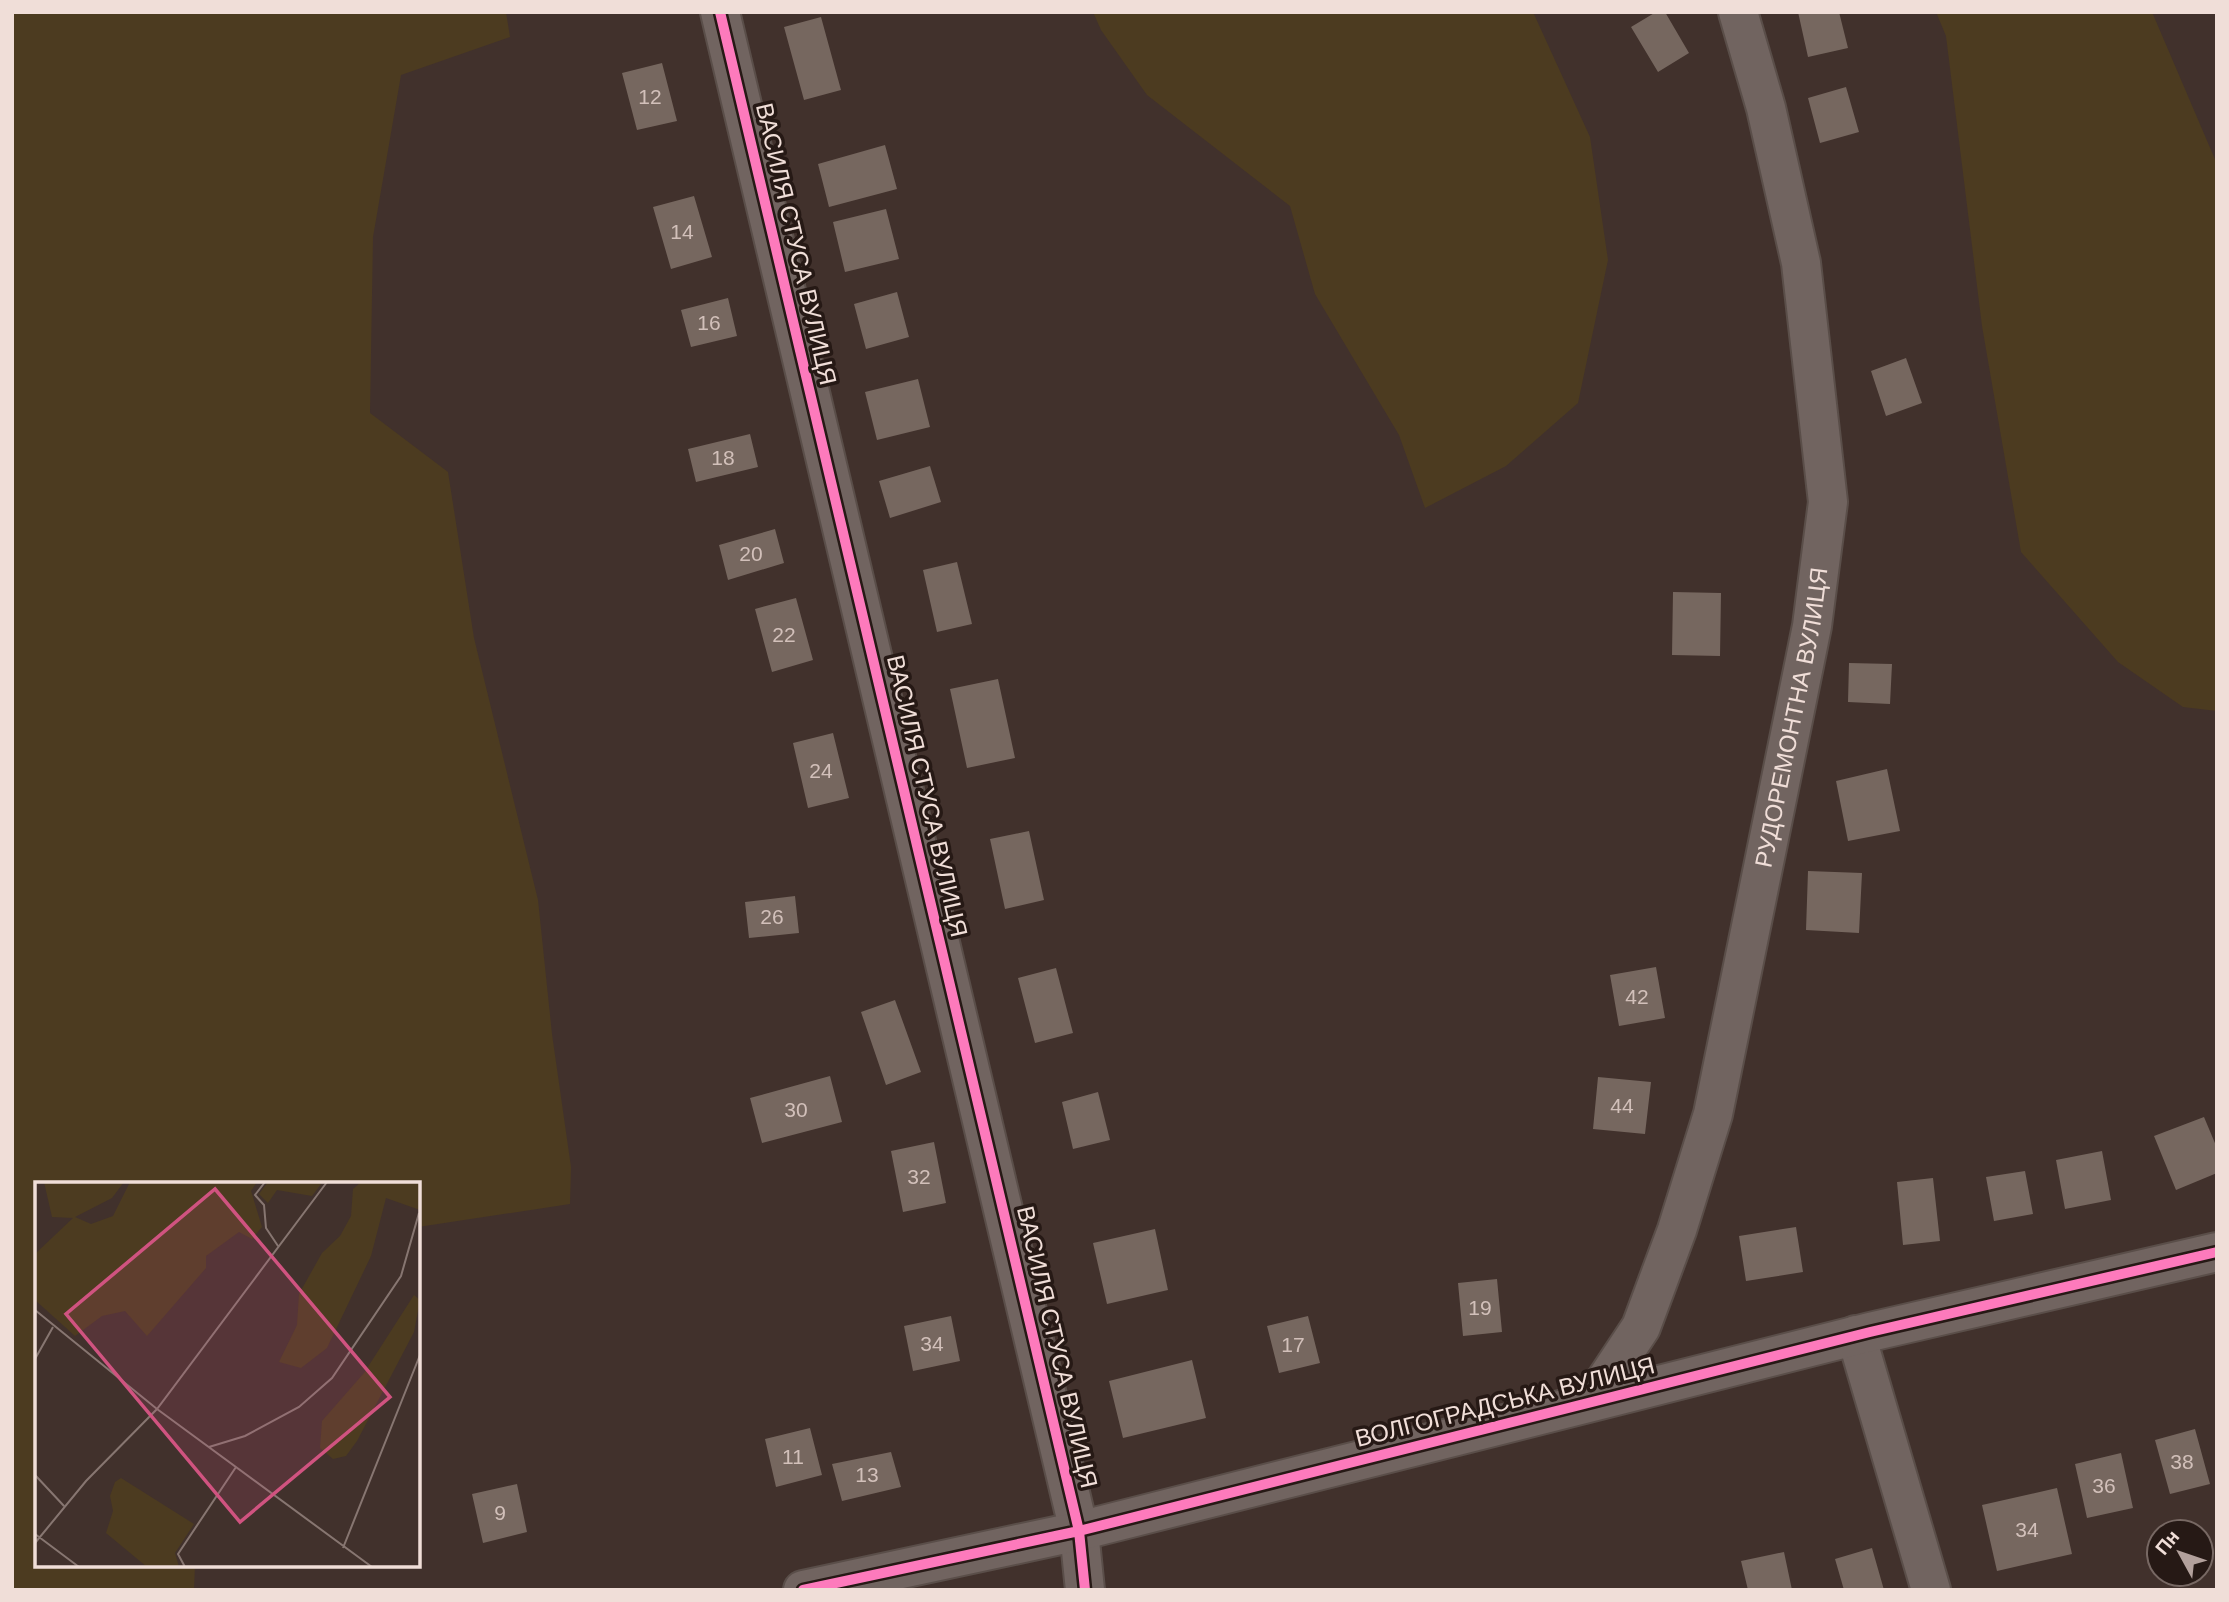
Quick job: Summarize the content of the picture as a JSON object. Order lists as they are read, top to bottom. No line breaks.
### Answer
{"streets":{"street":["ВАСИЛЯ СТУСА ВУЛИЦЯ","РУДОРЕМОНТНА ВУЛИЦЯ","ВОЛГОГРАДСЬКА ВУЛИЦЯ"]},"crossings":[["ВАСИЛЯ СТУСА ВУЛИЦЯ","ВОЛГОГРАДСЬКА ВУЛИЦЯ"],["РУДОРЕМОНТНА ВУЛИЦЯ","ВОЛГОГРАДСЬКА ВУЛИЦЯ"]],"house_numbers":["12","14","16","18","20","22","24","26","42","44","30","32","19","34","17","11","38","13","36","9","34"],"north":"top left"}
